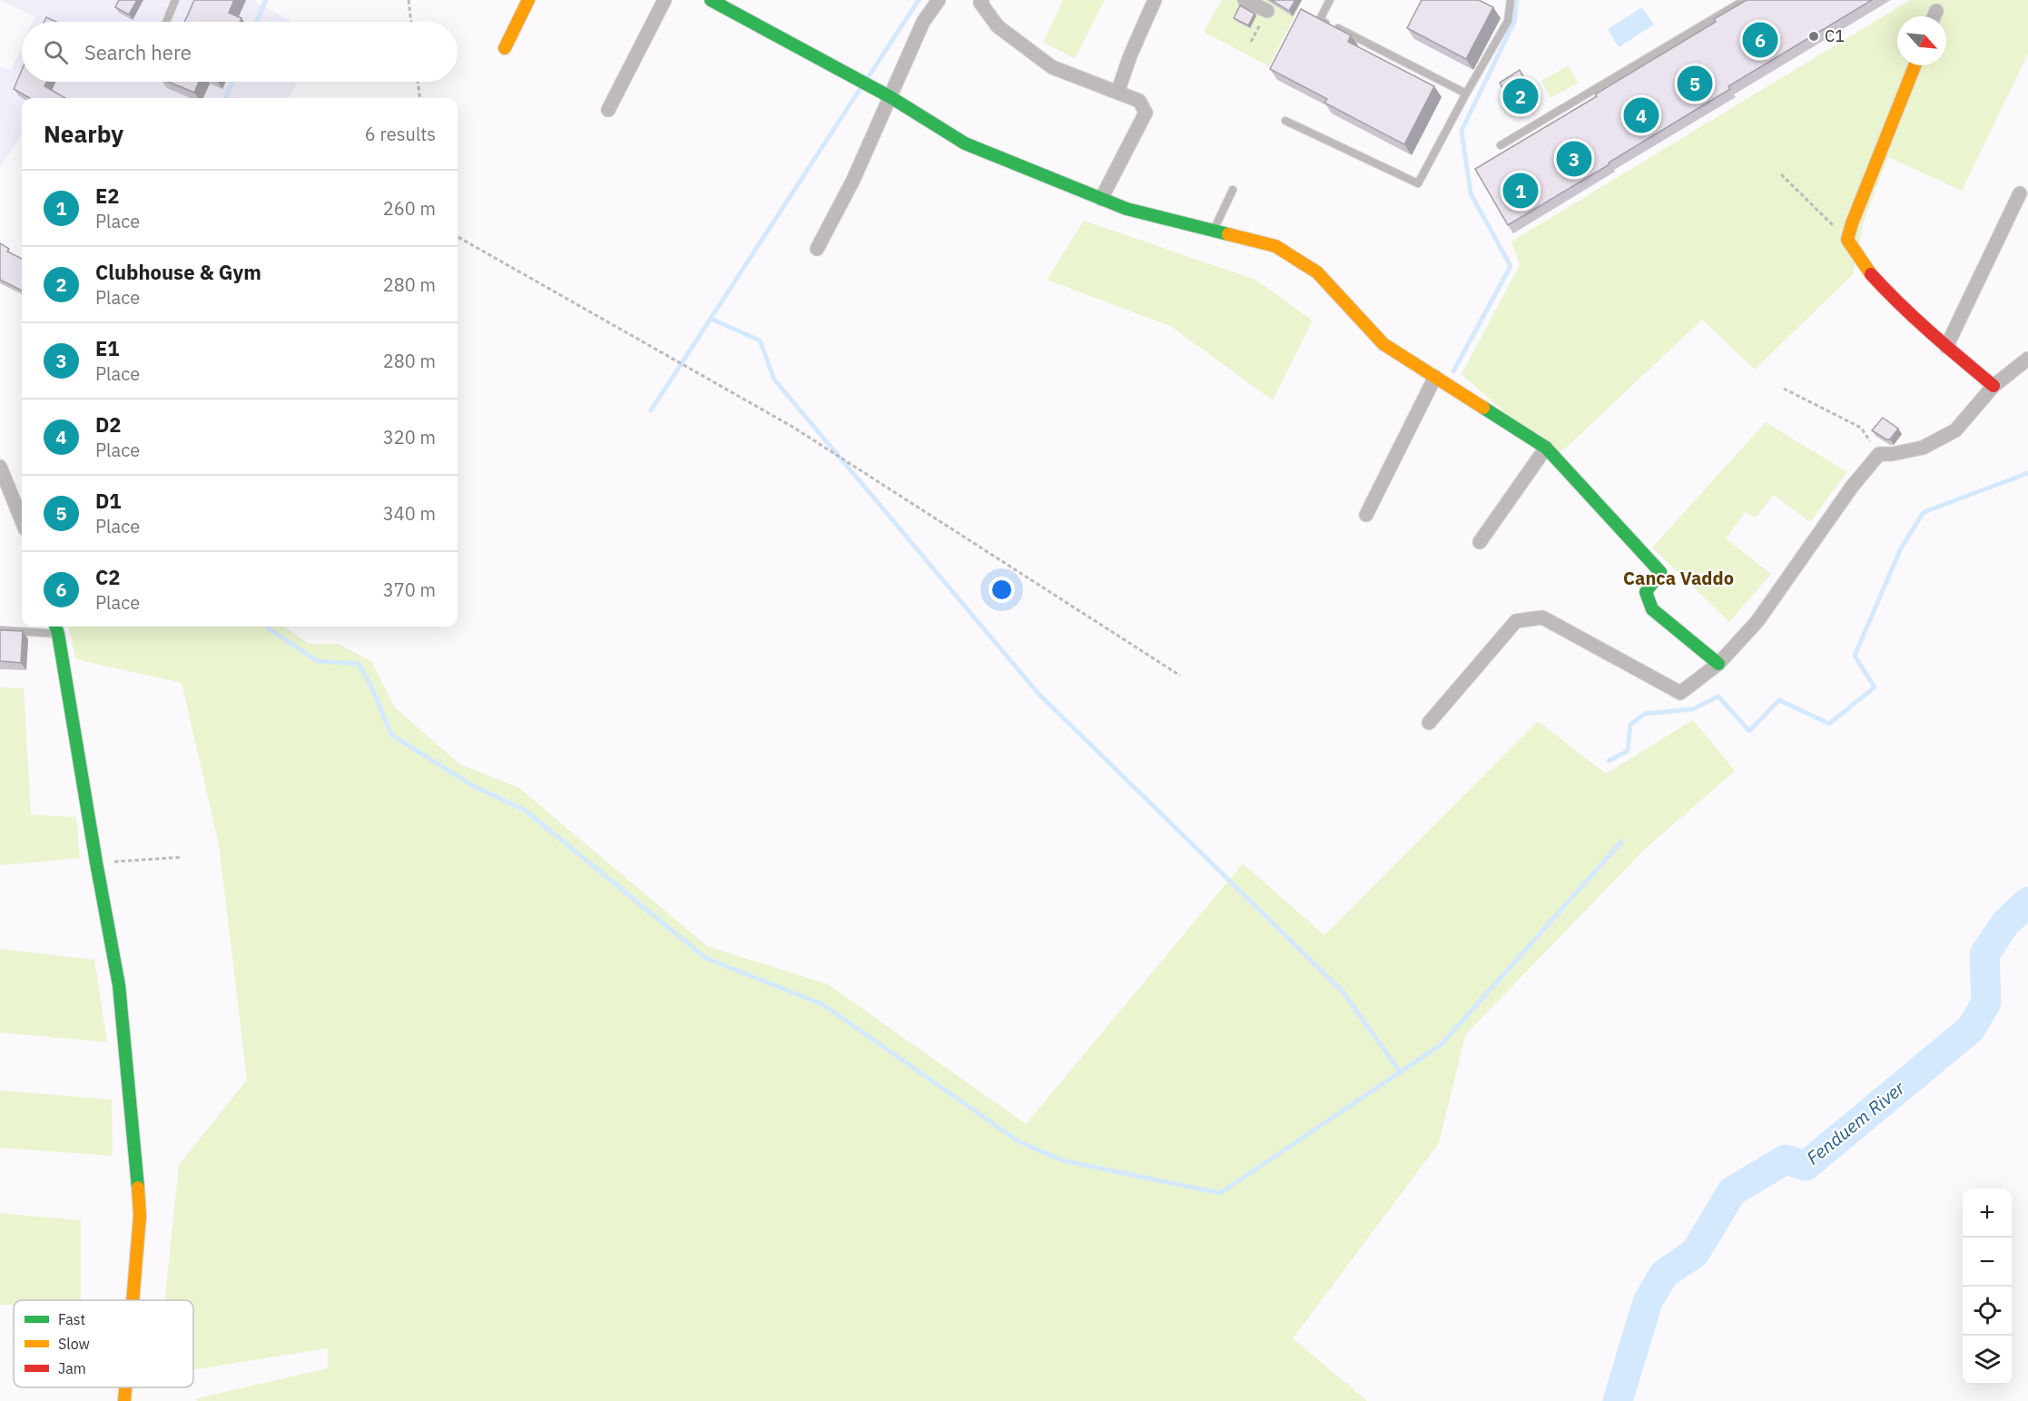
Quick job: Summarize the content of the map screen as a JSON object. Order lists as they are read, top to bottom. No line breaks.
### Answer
{"districts":["Canca Vaddo"],"water":["Fenduem River"],"places":["C1"],"legend":["Fast","Slow","Jam"],"north":"bottom right","page":{"pins":["6","5","2","4","3","1"],"search":"Search here","heading":["Nearby","6 results"],"list":[{"mark":"1","name":"E2","note":"Place","value":"260 m"},{"mark":"2","name":"Clubhouse & Gym","note":"Place","value":"280 m"},{"mark":"3","name":"E1","note":"Place","value":"280 m"},{"mark":"4","name":"D2","note":"Place","value":"320 m"},{"mark":"5","name":"D1","note":"Place","value":"340 m"},{"mark":"6","name":"C2","note":"Place","value":"370 m"}],"map_buttons":["+","−"]}}
